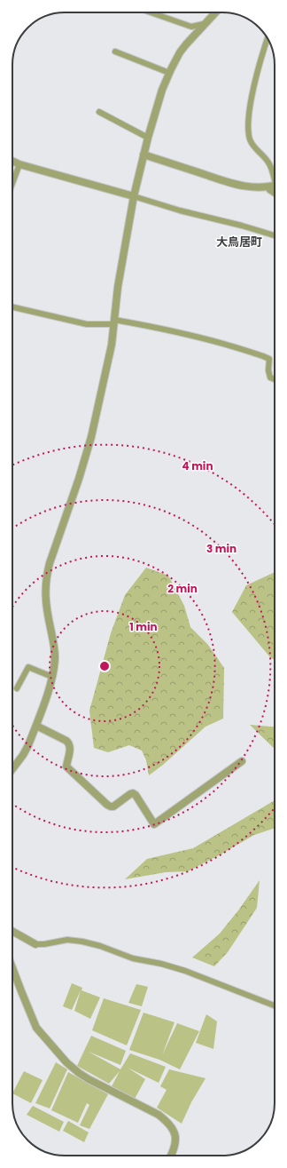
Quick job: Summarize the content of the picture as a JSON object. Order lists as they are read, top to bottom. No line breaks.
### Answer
{"districts":["大鳥居町"],"rings":["4 min","3 min","2 min","1 min"]}
